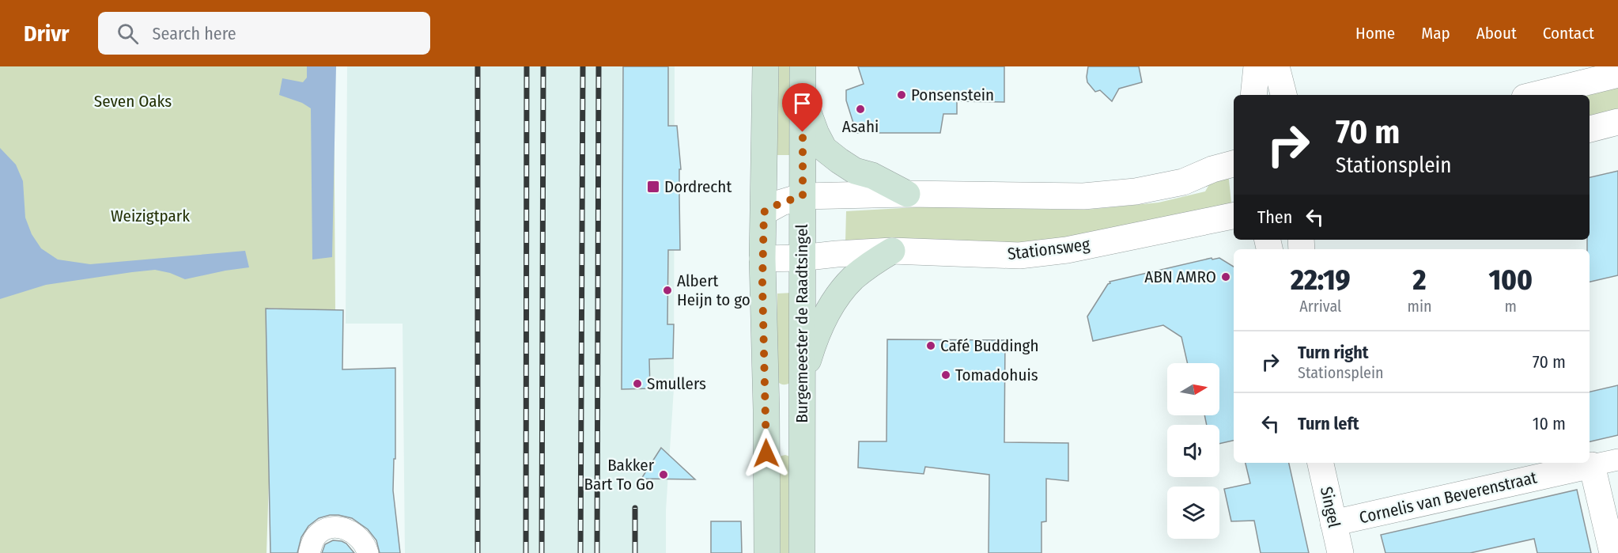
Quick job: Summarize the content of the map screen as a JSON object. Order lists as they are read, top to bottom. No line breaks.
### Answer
{"streets":{"main road":["Burgemeester de Raadtsingel"],"street":["Stationsweg","Cornelis van Beverenstraat","Singel"]},"crossings":[["Stationsweg","Burgemeester de Raadtsingel"],["Cornelis van Beverenstraat","Singel"]],"parks":["Seven Oaks","Weizigtpark"],"places":{"other":["Ponsenstein","Asahi","ABN AMRO","Albert Heijn to go","Café Buddingh","Tomadohuis","Smullers","Bakker Bart To Go"],"transit":["Dordrecht"]},"north":"right","page":{"header":"Drivr","search":"Search here","nav":["Home","Map","About","Contact"],"turn":["70 m","Stationsplein"],"then":"Then","eta":["22:19","Arrival","2","min","100","m"],"list":[{"name":"Turn right","note":"Stationsplein","value":"70 m"},{"name":"Turn left","value":"10 m"}]}}
